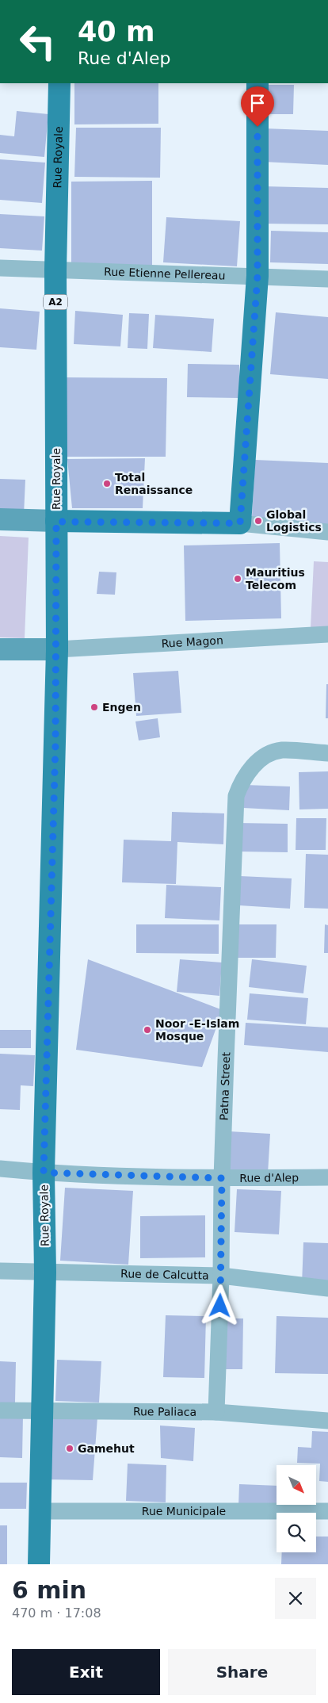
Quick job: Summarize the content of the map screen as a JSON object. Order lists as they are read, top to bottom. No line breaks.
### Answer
{"streets":{"main road":["Rue Royale","A2"],"street":["Rue Etienne Pellereau","Rue Magon","Patna Street","Rue d'Alep","Rue de Calcutta","Rue Paliaca","Rue Municipale"]},"crossings":[["Rue Royale","Rue Etienne Pellereau"],["Rue Royale","Rue Magon"],["Rue Royale","Rue d'Alep"],["Rue Royale","Rue de Calcutta"],["Rue Royale","Rue Paliaca"],["Rue Royale","Rue Municipale"],["Patna Street","Rue d'Alep"],["Patna Street","Rue de Calcutta"],["Patna Street","Rue Paliaca"]],"places":["Total Renaissance","Global Logistics","Mauritius Telecom","Engen","Noor -E-Islam Mosque","Gamehut"],"north":"bottom right","page":{"turn":["40 m","Rue d'Alep"],"heading":["6 min","470 m · 17:08"],"buttons":["Exit","Share"]}}
